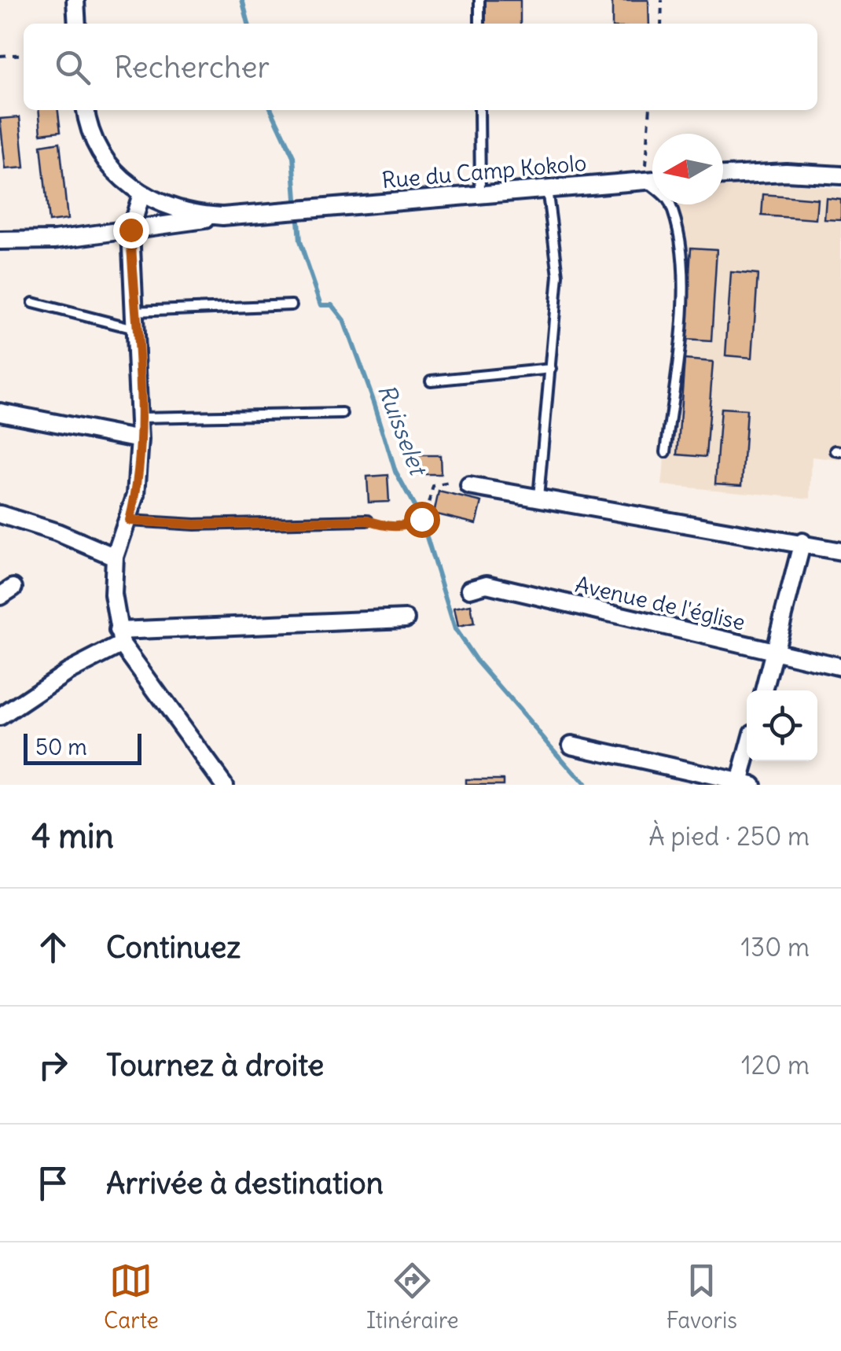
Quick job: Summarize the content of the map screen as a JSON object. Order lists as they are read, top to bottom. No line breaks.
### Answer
{"streets":{"street":["Rue du Camp Kokolo","Avenue de l'église"]},"water":["Ruisselet"],"scale_bar":"50 m","north":"left","page":{"search":"Rechercher","scale":"50 m","heading":["4 min","À pied · 250 m"],"list":[["Continuez","130 m"],["Tournez à droite","120 m"],"Arrivée à destination"],"nav":["Carte","Itinéraire","Favoris"]}}
